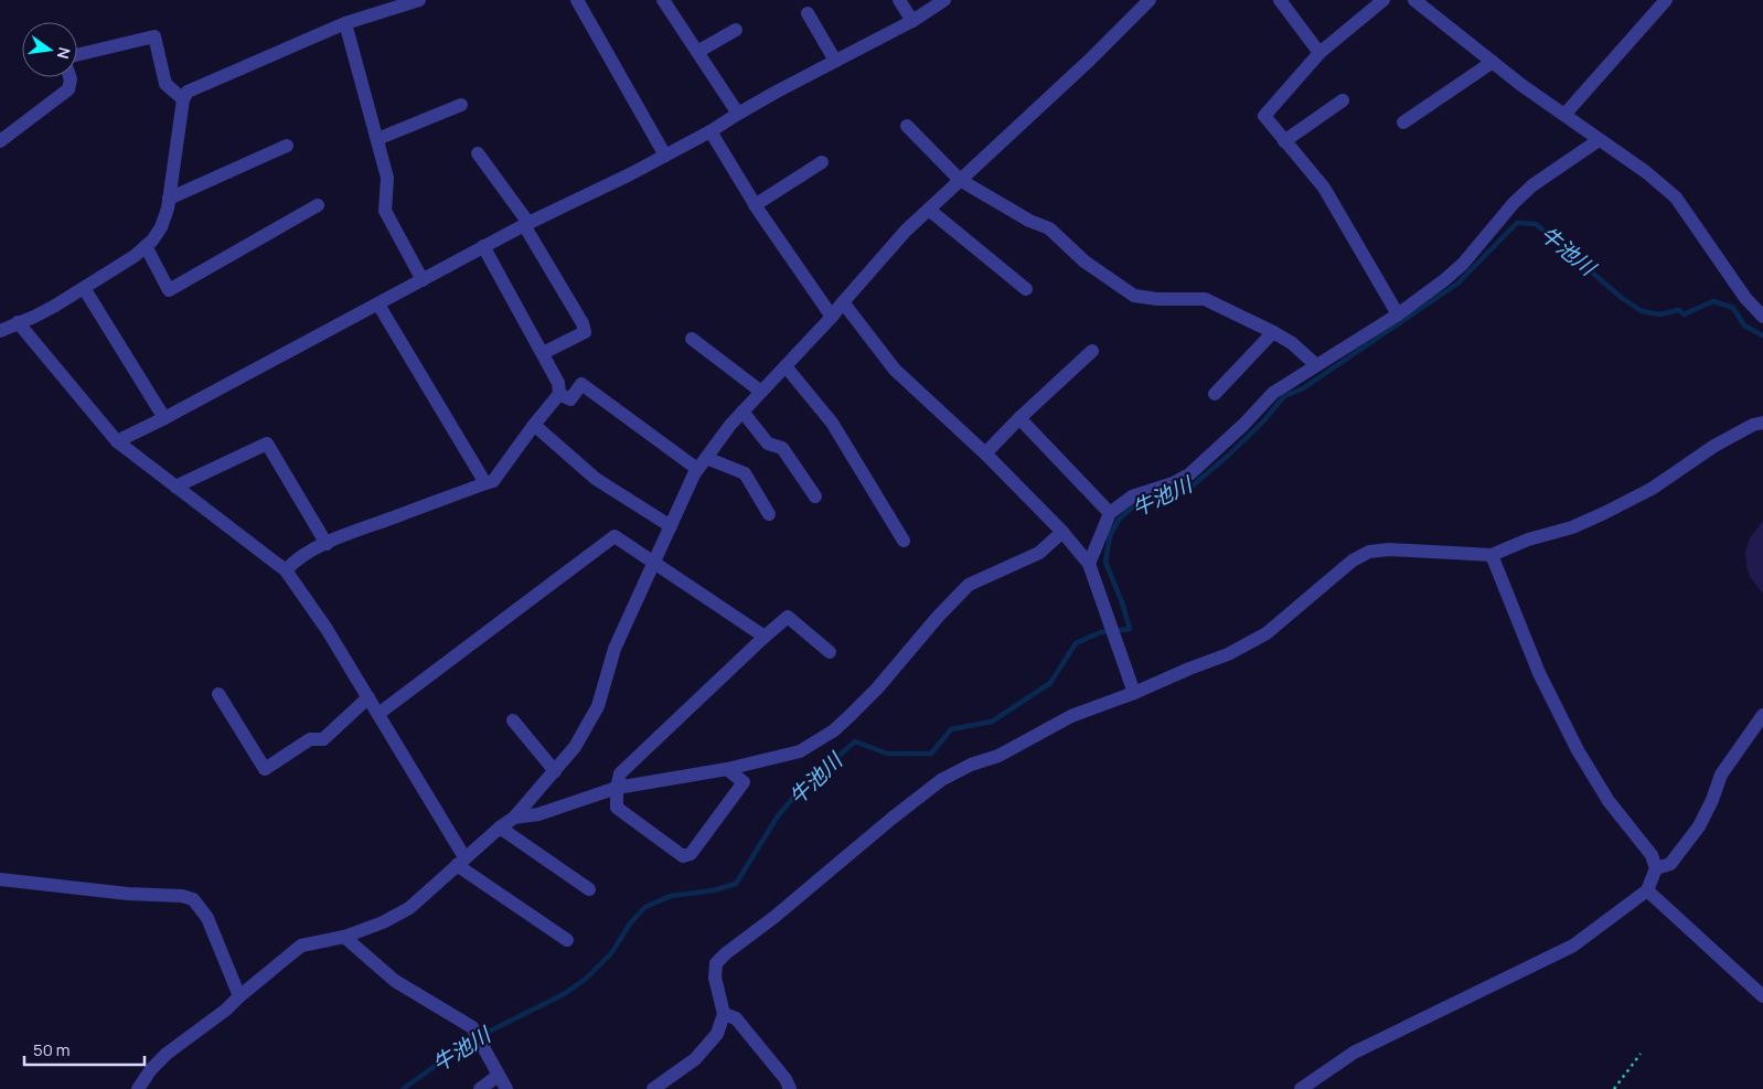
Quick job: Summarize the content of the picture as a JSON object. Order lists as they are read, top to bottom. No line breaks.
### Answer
{"water":["牛池川"],"scale_bar":"50 m","north":"right"}
